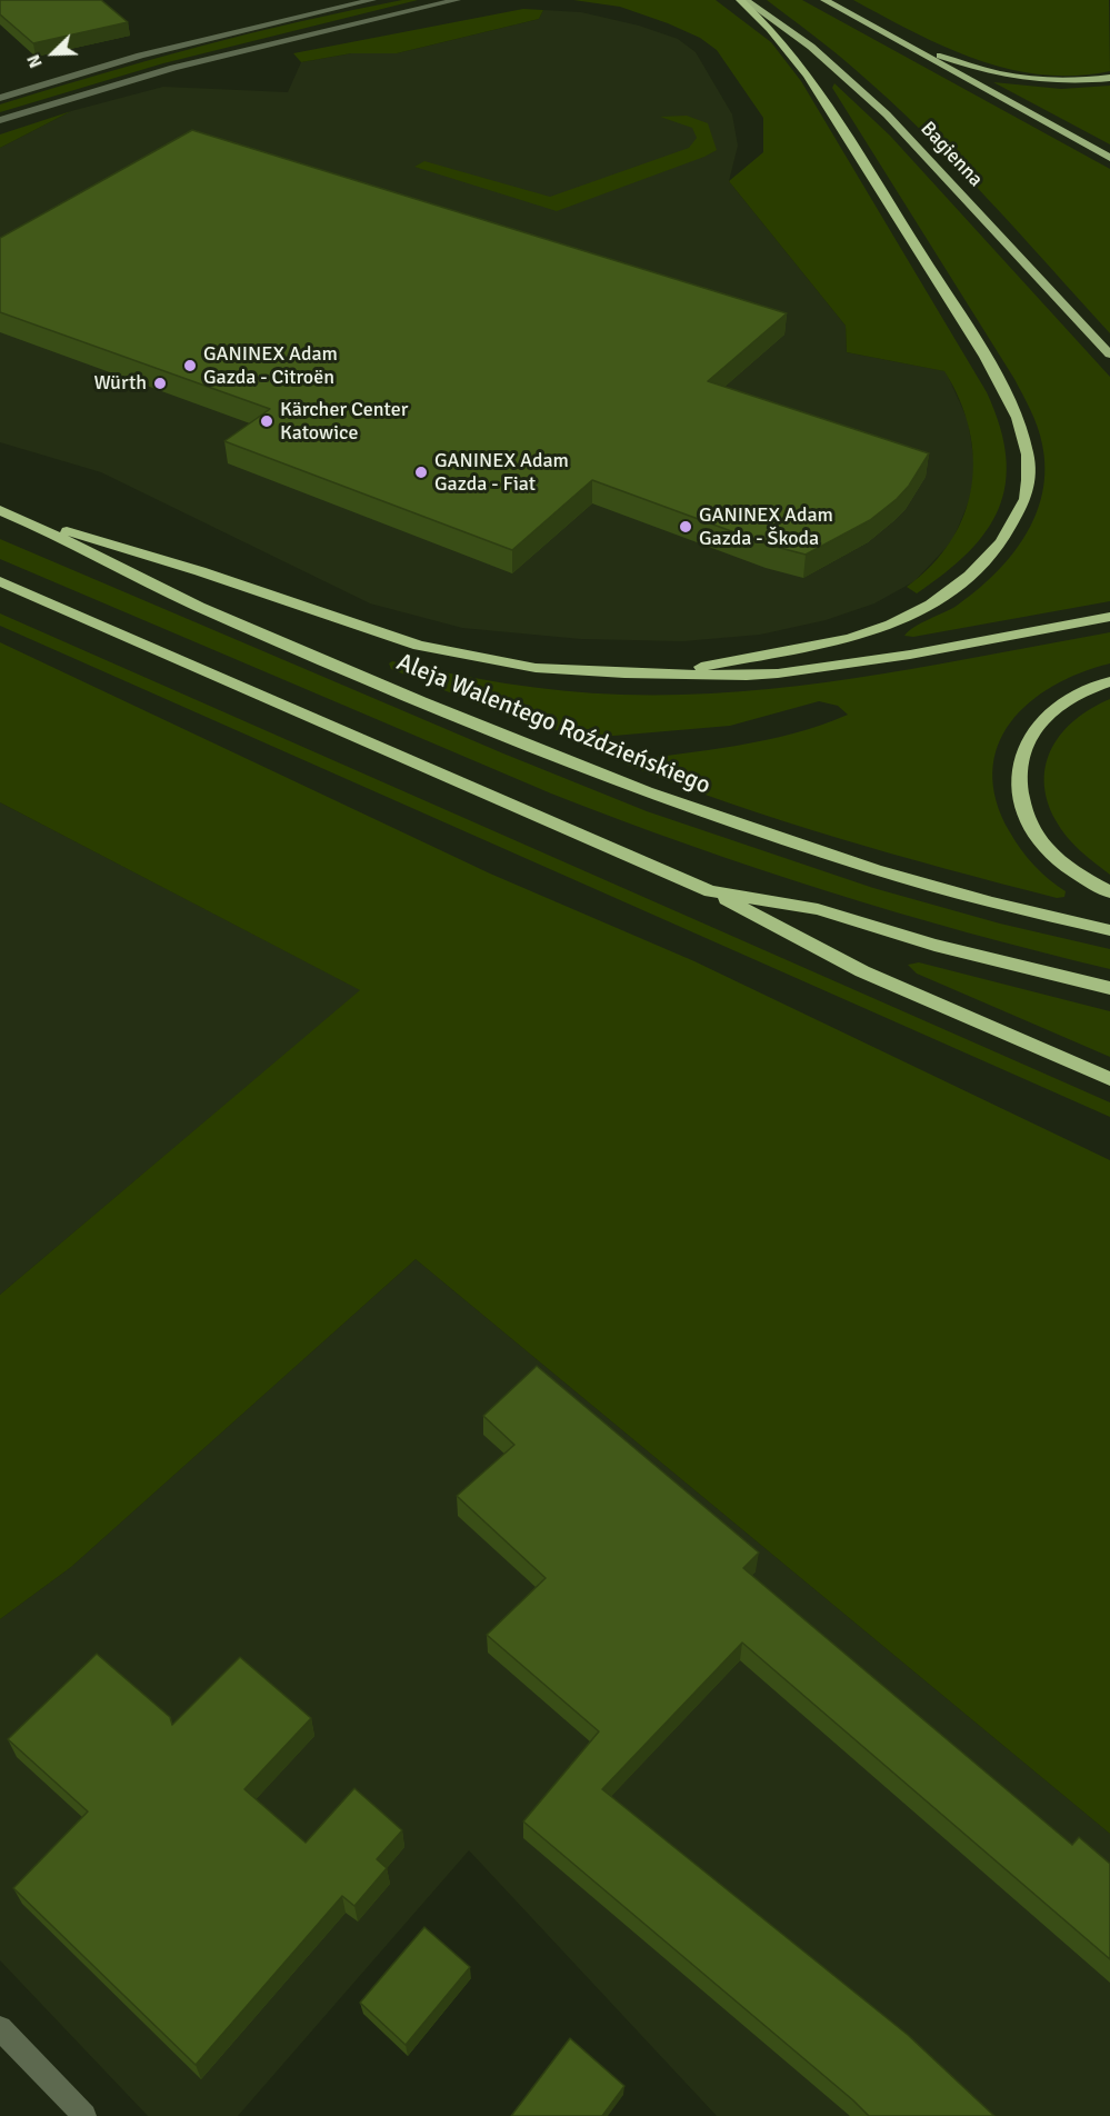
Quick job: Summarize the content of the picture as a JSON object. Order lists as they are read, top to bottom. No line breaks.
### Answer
{"streets":{"highway":["Aleja Walentego Roździeńskiego"],"main road":["Bagienna"]},"places":["GANINEX Adam Gazda - Citroën","Würth","Kärcher Center Katowice","GANINEX Adam Gazda - Fiat","GANINEX Adam Gazda - Škoda"],"north":"bottom left"}
